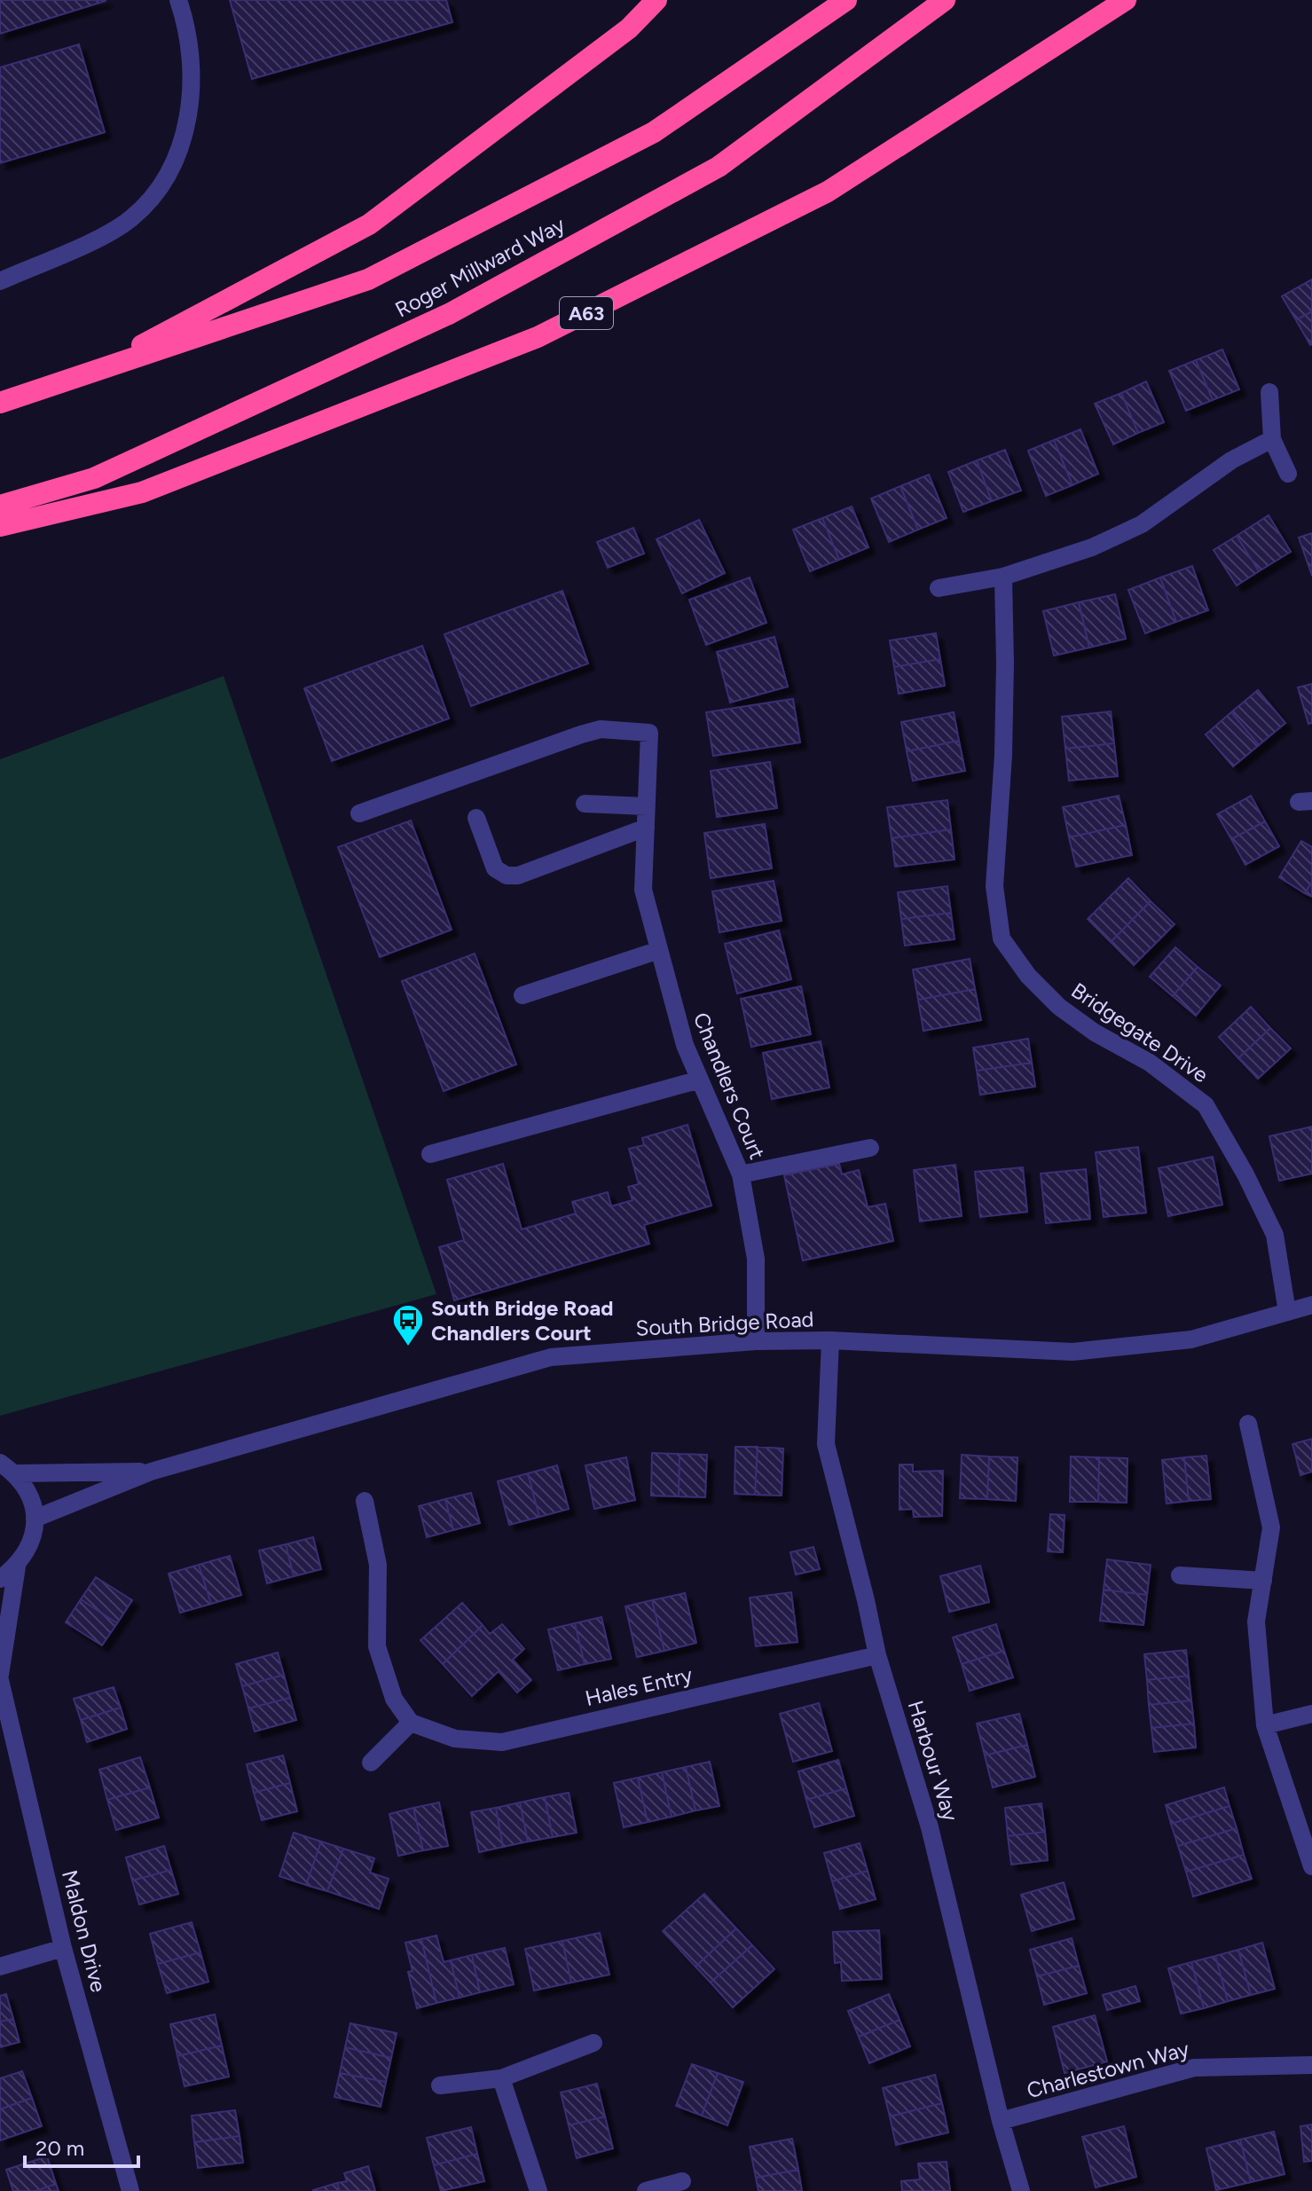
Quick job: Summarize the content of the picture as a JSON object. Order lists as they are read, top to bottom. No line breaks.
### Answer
{"streets":{"highway":["Roger Millward Way","A63"],"street":["Bridgegate Drive","Chandlers Court","South Bridge Road","Hales Entry","Harbour Way","Maldon Drive","Charlestown Way"]},"crossings":[["Bridgegate Drive","South Bridge Road"],["Chandlers Court","South Bridge Road"],["South Bridge Road","Harbour Way"],["Hales Entry","Harbour Way"],["Harbour Way","Charlestown Way"]],"places":{"bus stop":["South Bridge Road Chandlers Court"]},"scale_bar":"20 m"}
